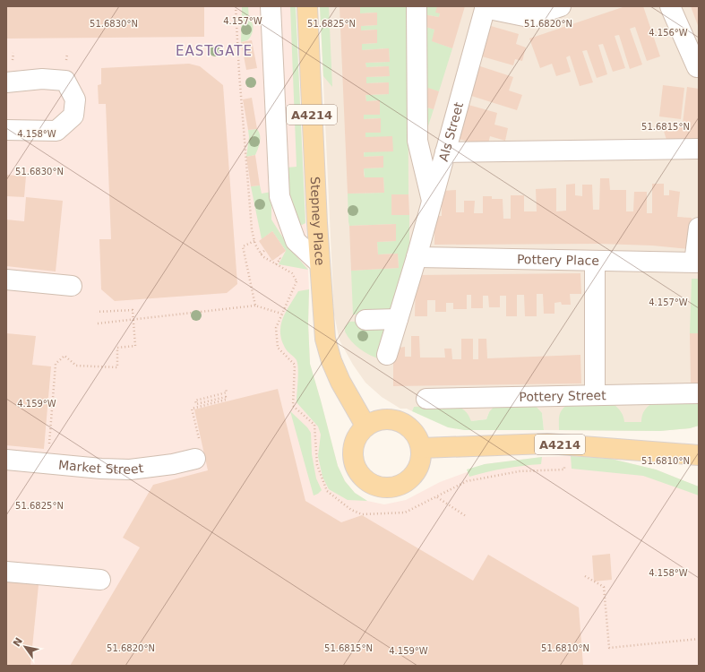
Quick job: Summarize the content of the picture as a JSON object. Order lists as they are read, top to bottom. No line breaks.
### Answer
{"streets":{"main road":["A4214","Stepney Place"],"street":["Als Street","Pottery Place","Pottery Street","Market Street"]},"crossings":[["A4214","Stepney Place"],["Als Street","Pottery Place"]],"districts":["EASTGATE"],"north":"top left","coordinates":["4.157°W","51.6830°N","51.6825°N","51.6820°N","4.156°W","51.6815°N","4.158°W","4.159°W","51.6810°N"]}
